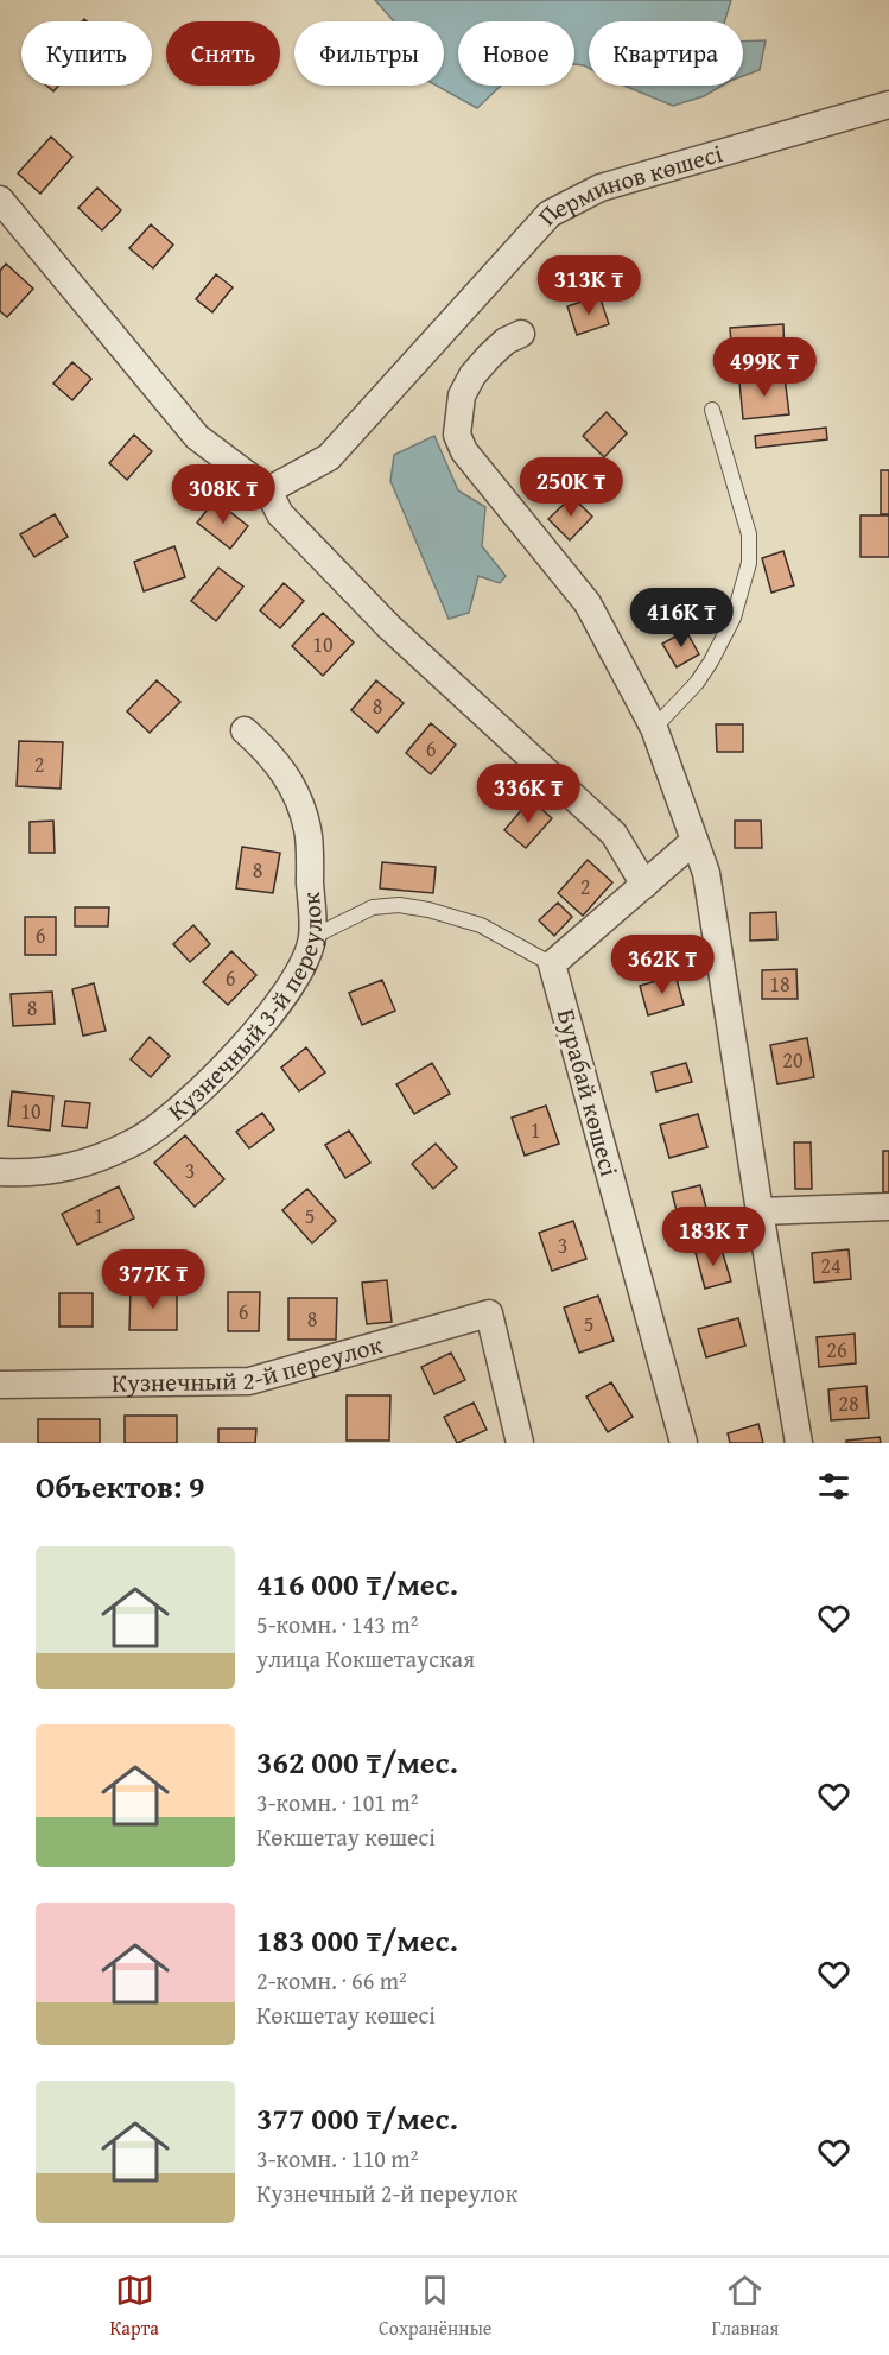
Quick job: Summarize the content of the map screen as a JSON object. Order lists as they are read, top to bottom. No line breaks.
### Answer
{"streets":{"street":["Перминов көшесі","Кузнечный 3-й переулок","Бурабай көшесі","Кузнечный 2-й переулок"]},"house_numbers":["10","8","6","2","8","2","6","6","18","8","20","10","1","3","1","5","3","24","6","8","5","26","28"],"page":{"chip":["Купить","Снять","Фильтры","Новое","Квартира"],"price":["313K ₸","499K ₸","250K ₸","308K ₸","416K ₸","336K ₸","362K ₸","183K ₸","377K ₸"],"heading":"Объектов: 9","list":[{"name":"416 000 ₸/мес.","note":"5-комн. · 143 m² · улица Кокшетауская"},{"name":"362 000 ₸/мес.","note":"3-комн. · 101 m² · Көкшетау көшесі"},{"name":"183 000 ₸/мес.","note":"2-комн. · 66 m² · Көкшетау көшесі"},{"name":"377 000 ₸/мес.","note":"3-комн. · 110 m² · Кузнечный 2-й переулок"}],"tabs":["Карта","Сохранённые","Главная"]}}
